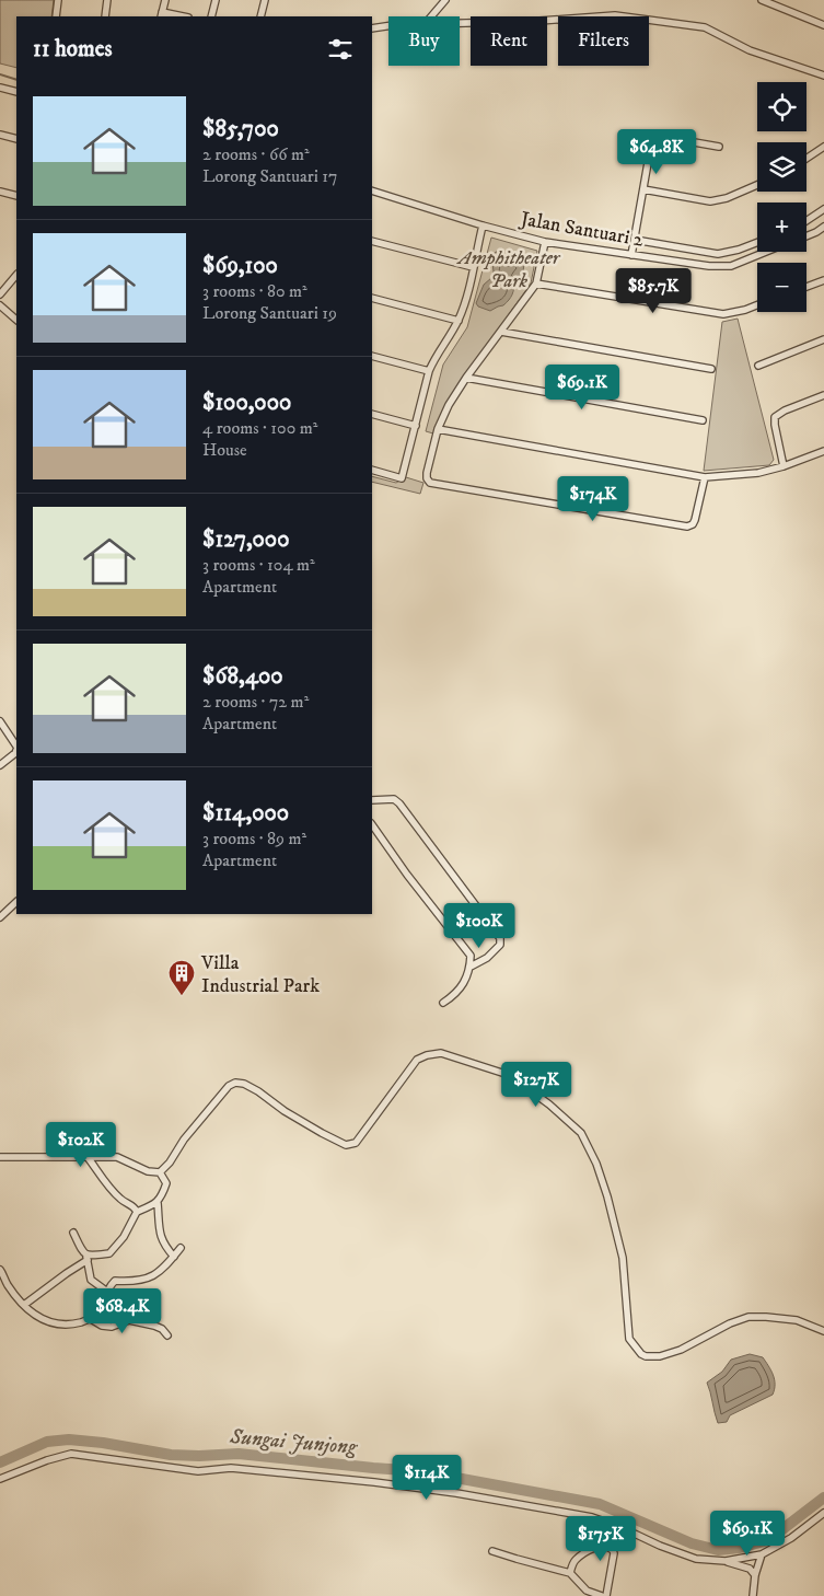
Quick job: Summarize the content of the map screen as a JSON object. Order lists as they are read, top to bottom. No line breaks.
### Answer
{"streets":{"street":["Jalan Santuari 2"]},"water":["Sungai Junjong"],"parks":["Amphitheater Park"],"places":{"building":["Villa Industrial Park"]},"page":{"chip":["Buy","Rent","Filters"],"heading":"11 homes","map_buttons":["+","−"],"list":[{"name":"$85,700","note":"2 rooms · 66 m² · Lorong Santuari 17"},{"name":"$69,100","note":"3 rooms · 80 m² · Lorong Santuari 19"},{"name":"$100,000","note":"4 rooms · 100 m² · House"},{"name":"$127,000","note":"3 rooms · 104 m² · Apartment"},{"name":"$68,400","note":"2 rooms · 72 m² · Apartment"},{"name":"$114,000","note":"3 rooms · 89 m² · Apartment"}],"price":["$64.8K","$85.7K","$69.1K","$174K","$100K","$127K","$102K","$68.4K","$114K","$69.1K","$175K"]}}
